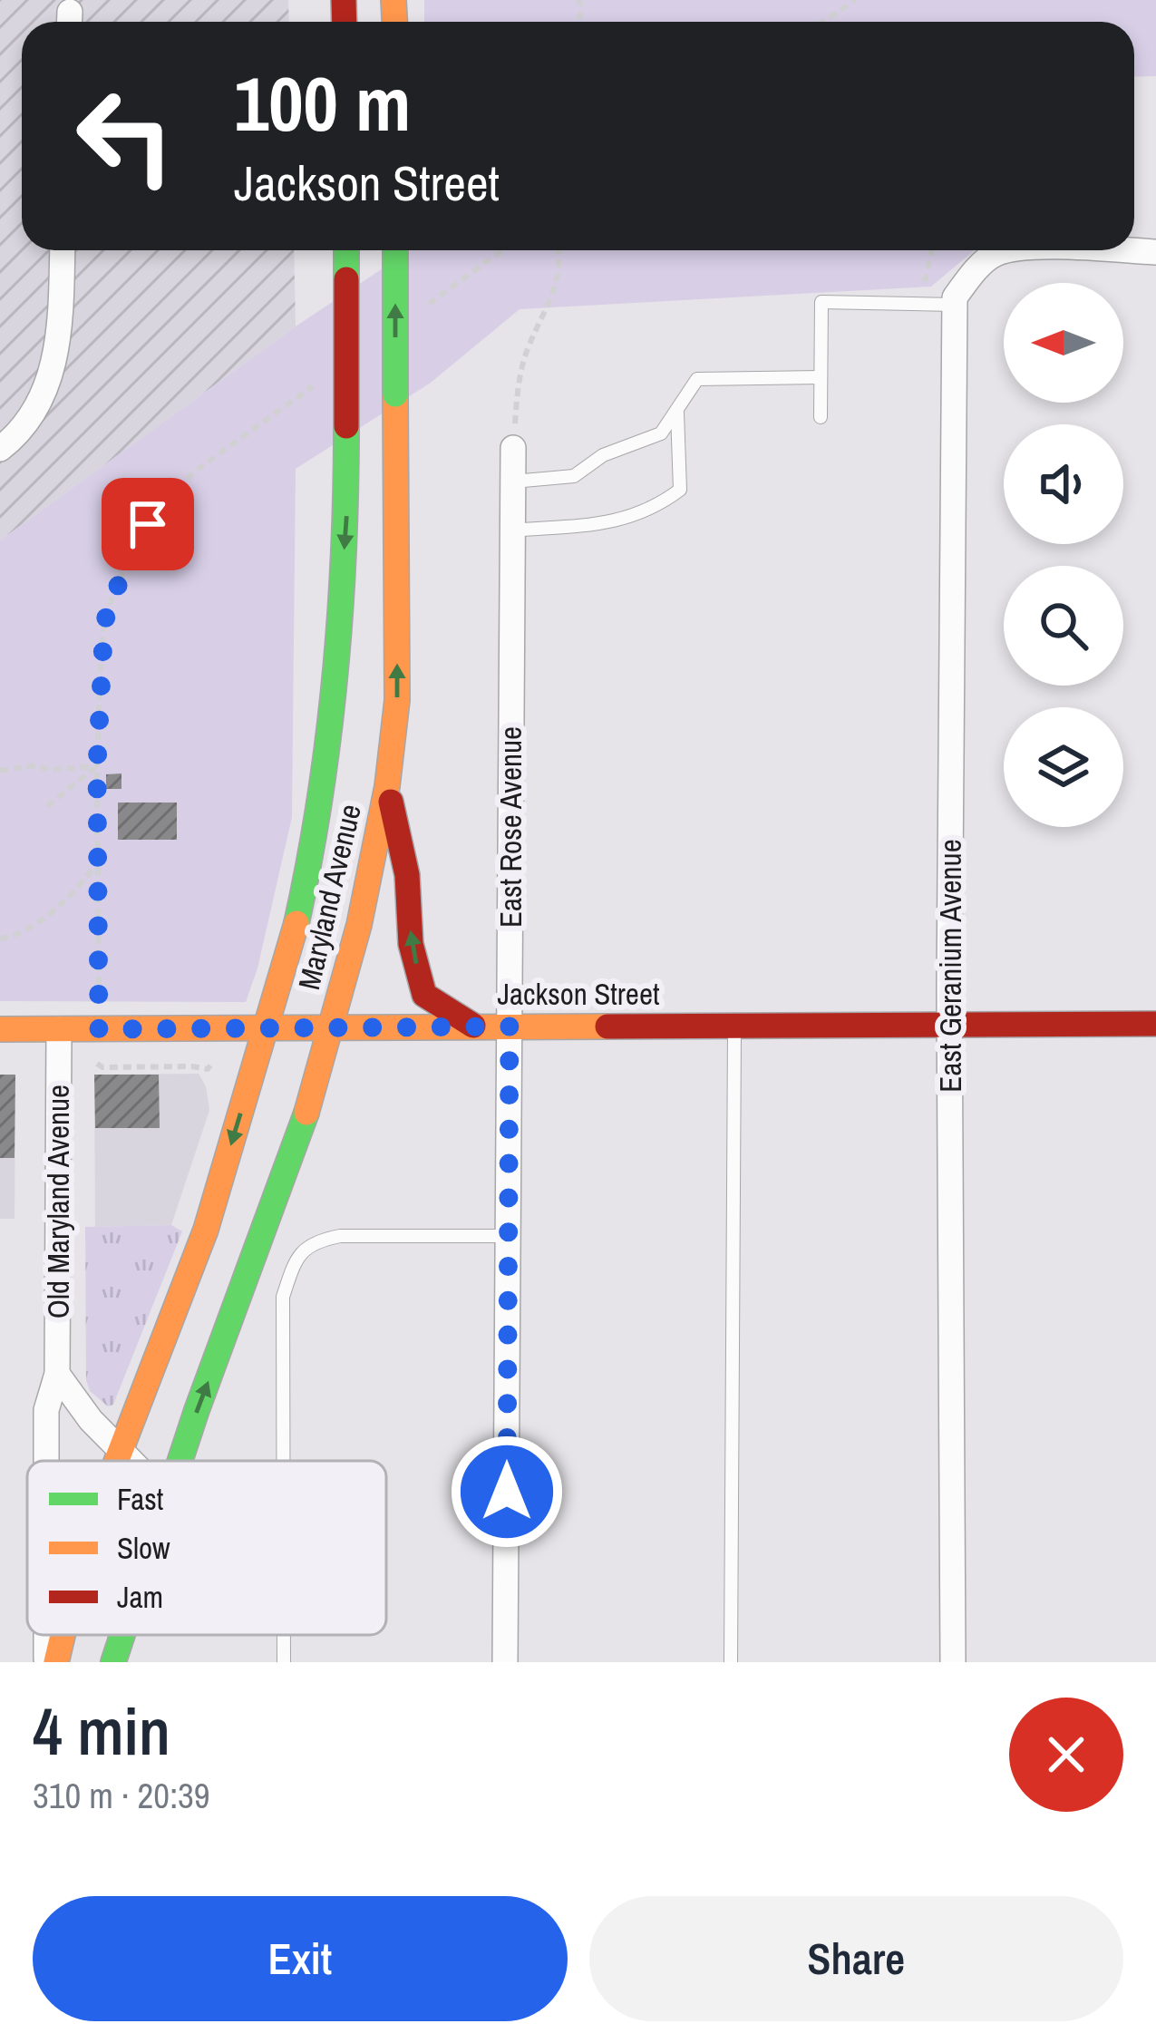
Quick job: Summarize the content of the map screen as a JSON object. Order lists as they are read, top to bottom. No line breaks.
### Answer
{"streets":{"main road":["Maryland Avenue","Jackson Street"],"street":["East Rose Avenue","East Geranium Avenue","Old Maryland Avenue"]},"crossings":[["East Rose Avenue","Jackson Street"],["Maryland Avenue","Jackson Street"],["East Geranium Avenue","Jackson Street"],["Jackson Street","Old Maryland Avenue"]],"legend":["Fast","Slow","Jam"],"north":"left","page":{"turn":["100 m","Jackson Street"],"heading":["4 min","310 m · 20:39"],"buttons":["Exit","Share"]}}
